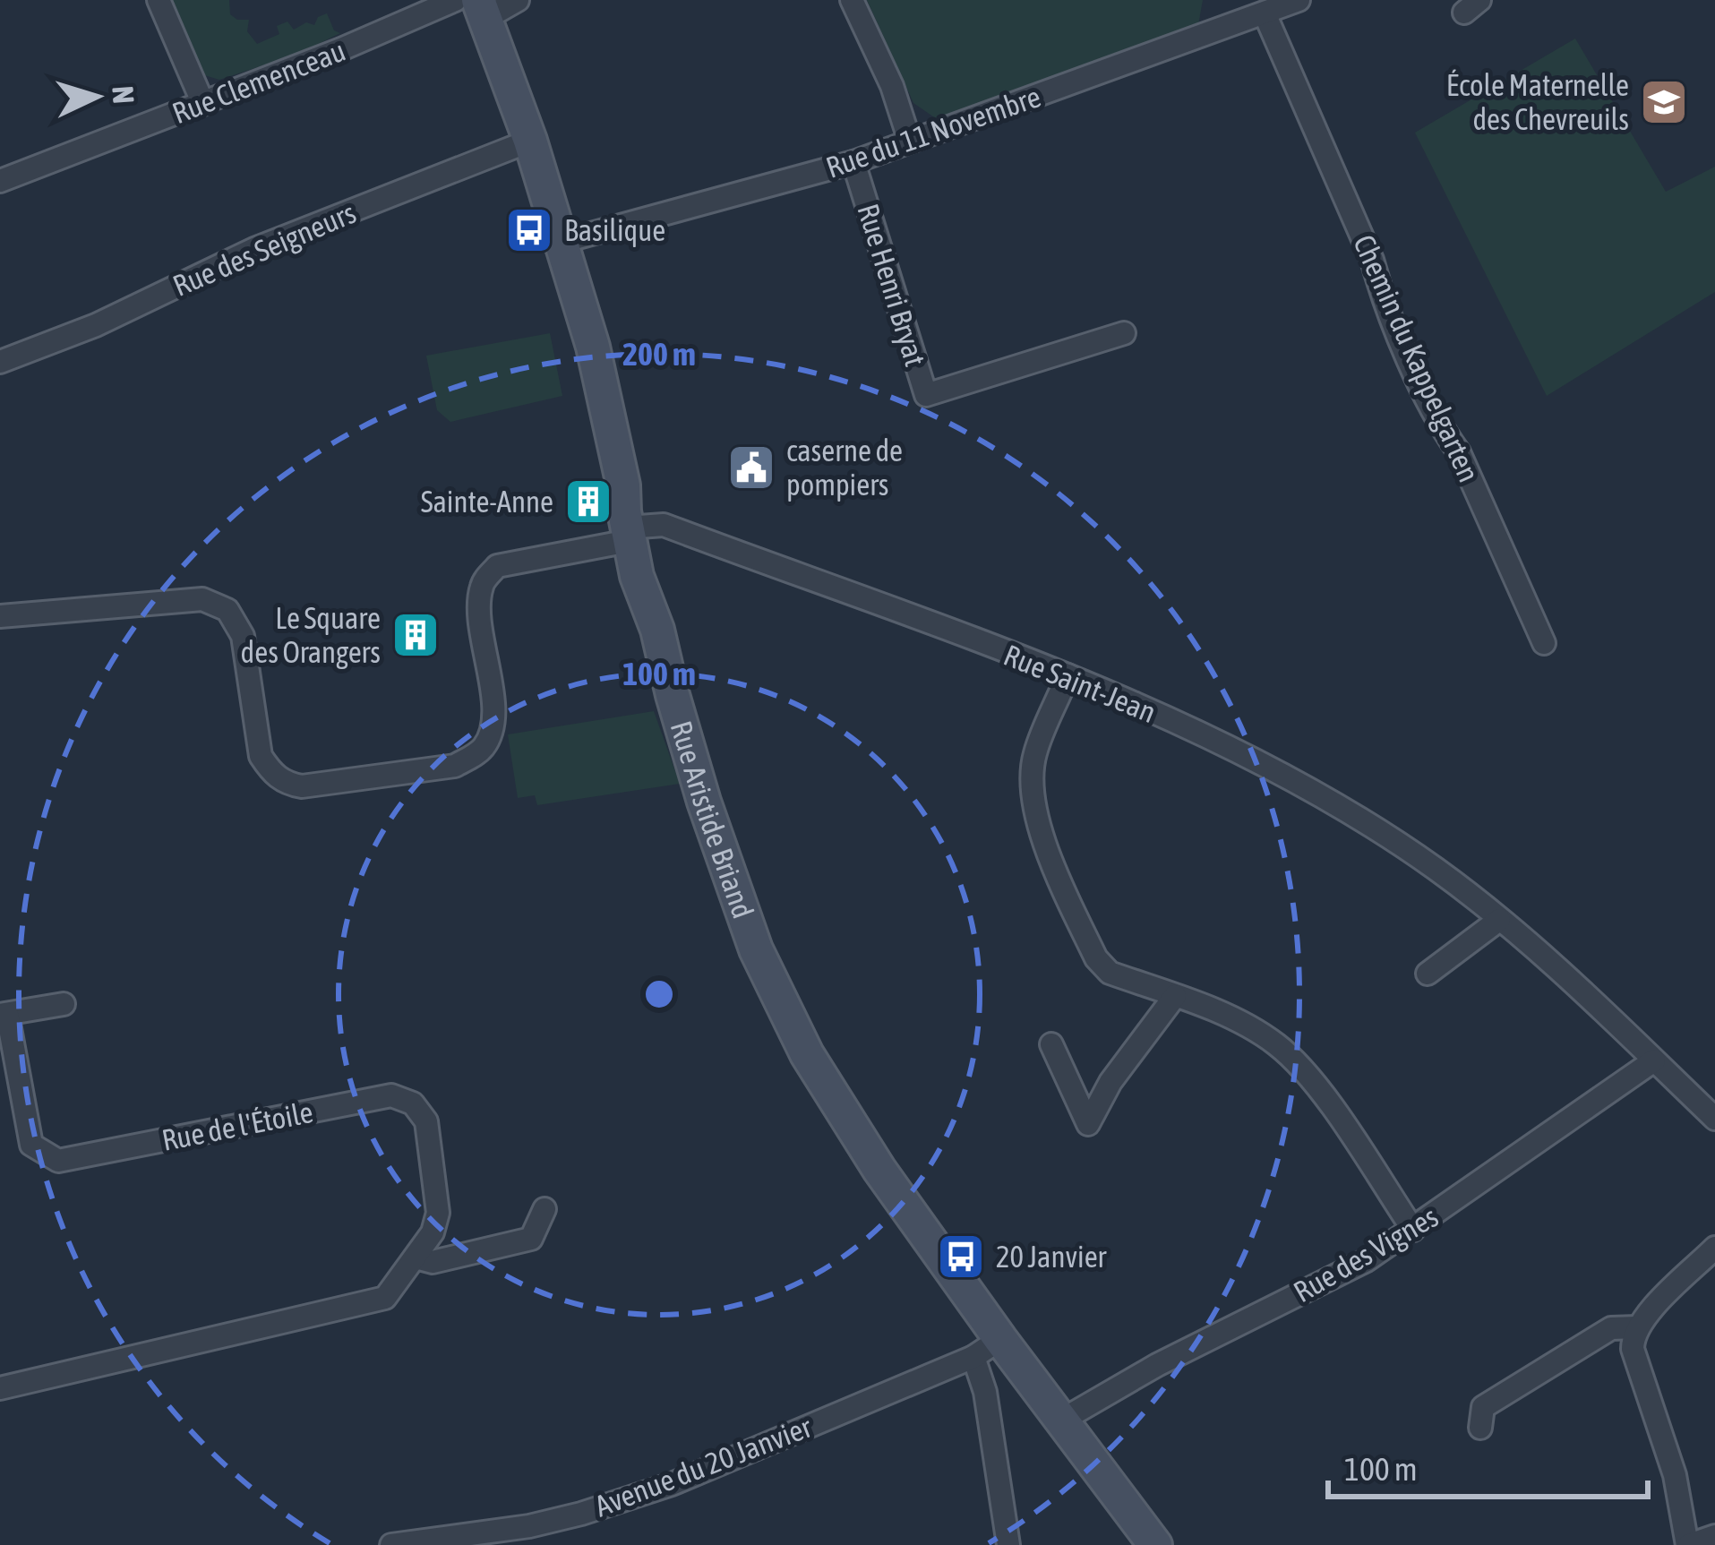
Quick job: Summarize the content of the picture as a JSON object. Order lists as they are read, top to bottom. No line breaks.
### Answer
{"streets":{"main road":["Rue Aristide Briand"],"street":["Rue Clemenceau","Rue du 11 Novembre","Rue des Seigneurs","Rue Henri Bryat","Chemin du Kappelgarten","Rue Saint-Jean","Rue de l'Étoile","Rue des Vignes","Avenue du 20 Janvier"]},"crossings":[["Rue du 11 Novembre","Rue Henri Bryat"],["Rue du 11 Novembre","Chemin du Kappelgarten"],["Rue du 11 Novembre","Rue Aristide Briand"],["Rue des Seigneurs","Rue Aristide Briand"],["Rue Saint-Jean","Rue Aristide Briand"],["Rue Saint-Jean","Rue des Vignes"],["Rue Aristide Briand","Rue des Vignes"],["Rue Aristide Briand","Avenue du 20 Janvier"]],"places":{"school or university":["École Maternelle des Chevreuils"],"bus stop":["Basilique","20 Janvier"],"public building":["caserne de pompiers"],"building":["Sainte-Anne","Le Square des Orangers"]},"scale_bar":"100 m","north":"right","rings":["200 m","100 m"]}
